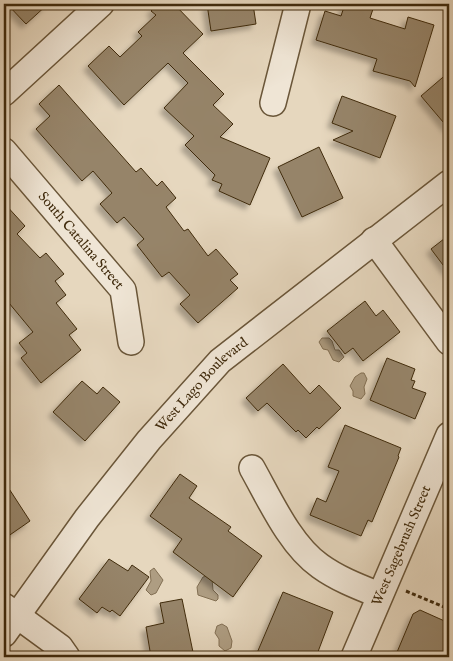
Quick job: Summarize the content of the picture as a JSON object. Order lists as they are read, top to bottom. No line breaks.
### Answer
{"streets":{"street":["South Catalina Street","West Lago Boulevard","West Sagebrush Street"]}}
